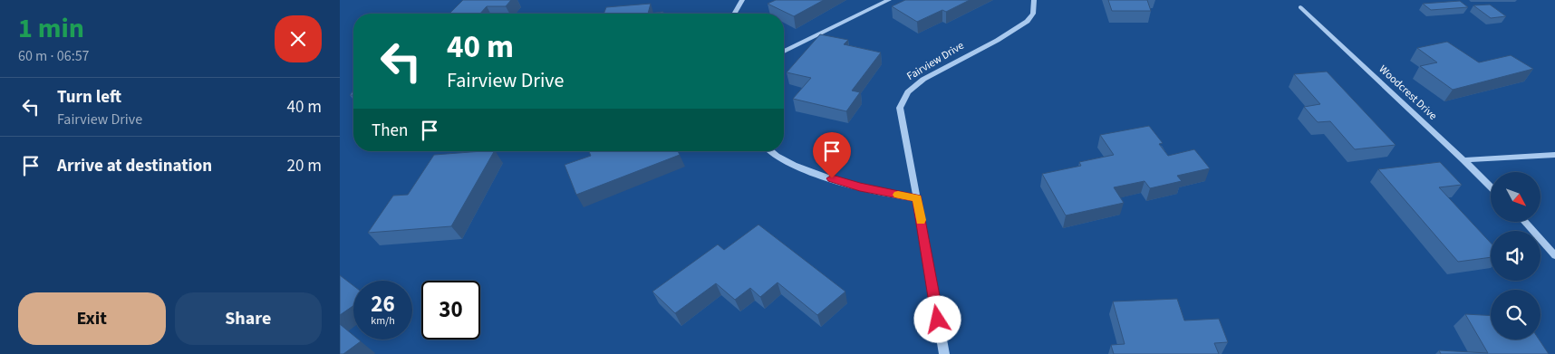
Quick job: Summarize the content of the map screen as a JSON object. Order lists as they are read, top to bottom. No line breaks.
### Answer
{"streets":{"street":["Fairview Drive","Woodcrest Drive"]},"north":"bottom right","page":{"heading":["1 min","60 m · 06:57"],"turn":["40 m","Fairview Drive"],"list":[{"name":"Turn left","note":"Fairview Drive","value":"40 m"},{"name":"Arrive at destination","value":"20 m"}],"then":"Then","speed":"26 km/h","limit":"30","buttons":["Exit","Share"]}}
